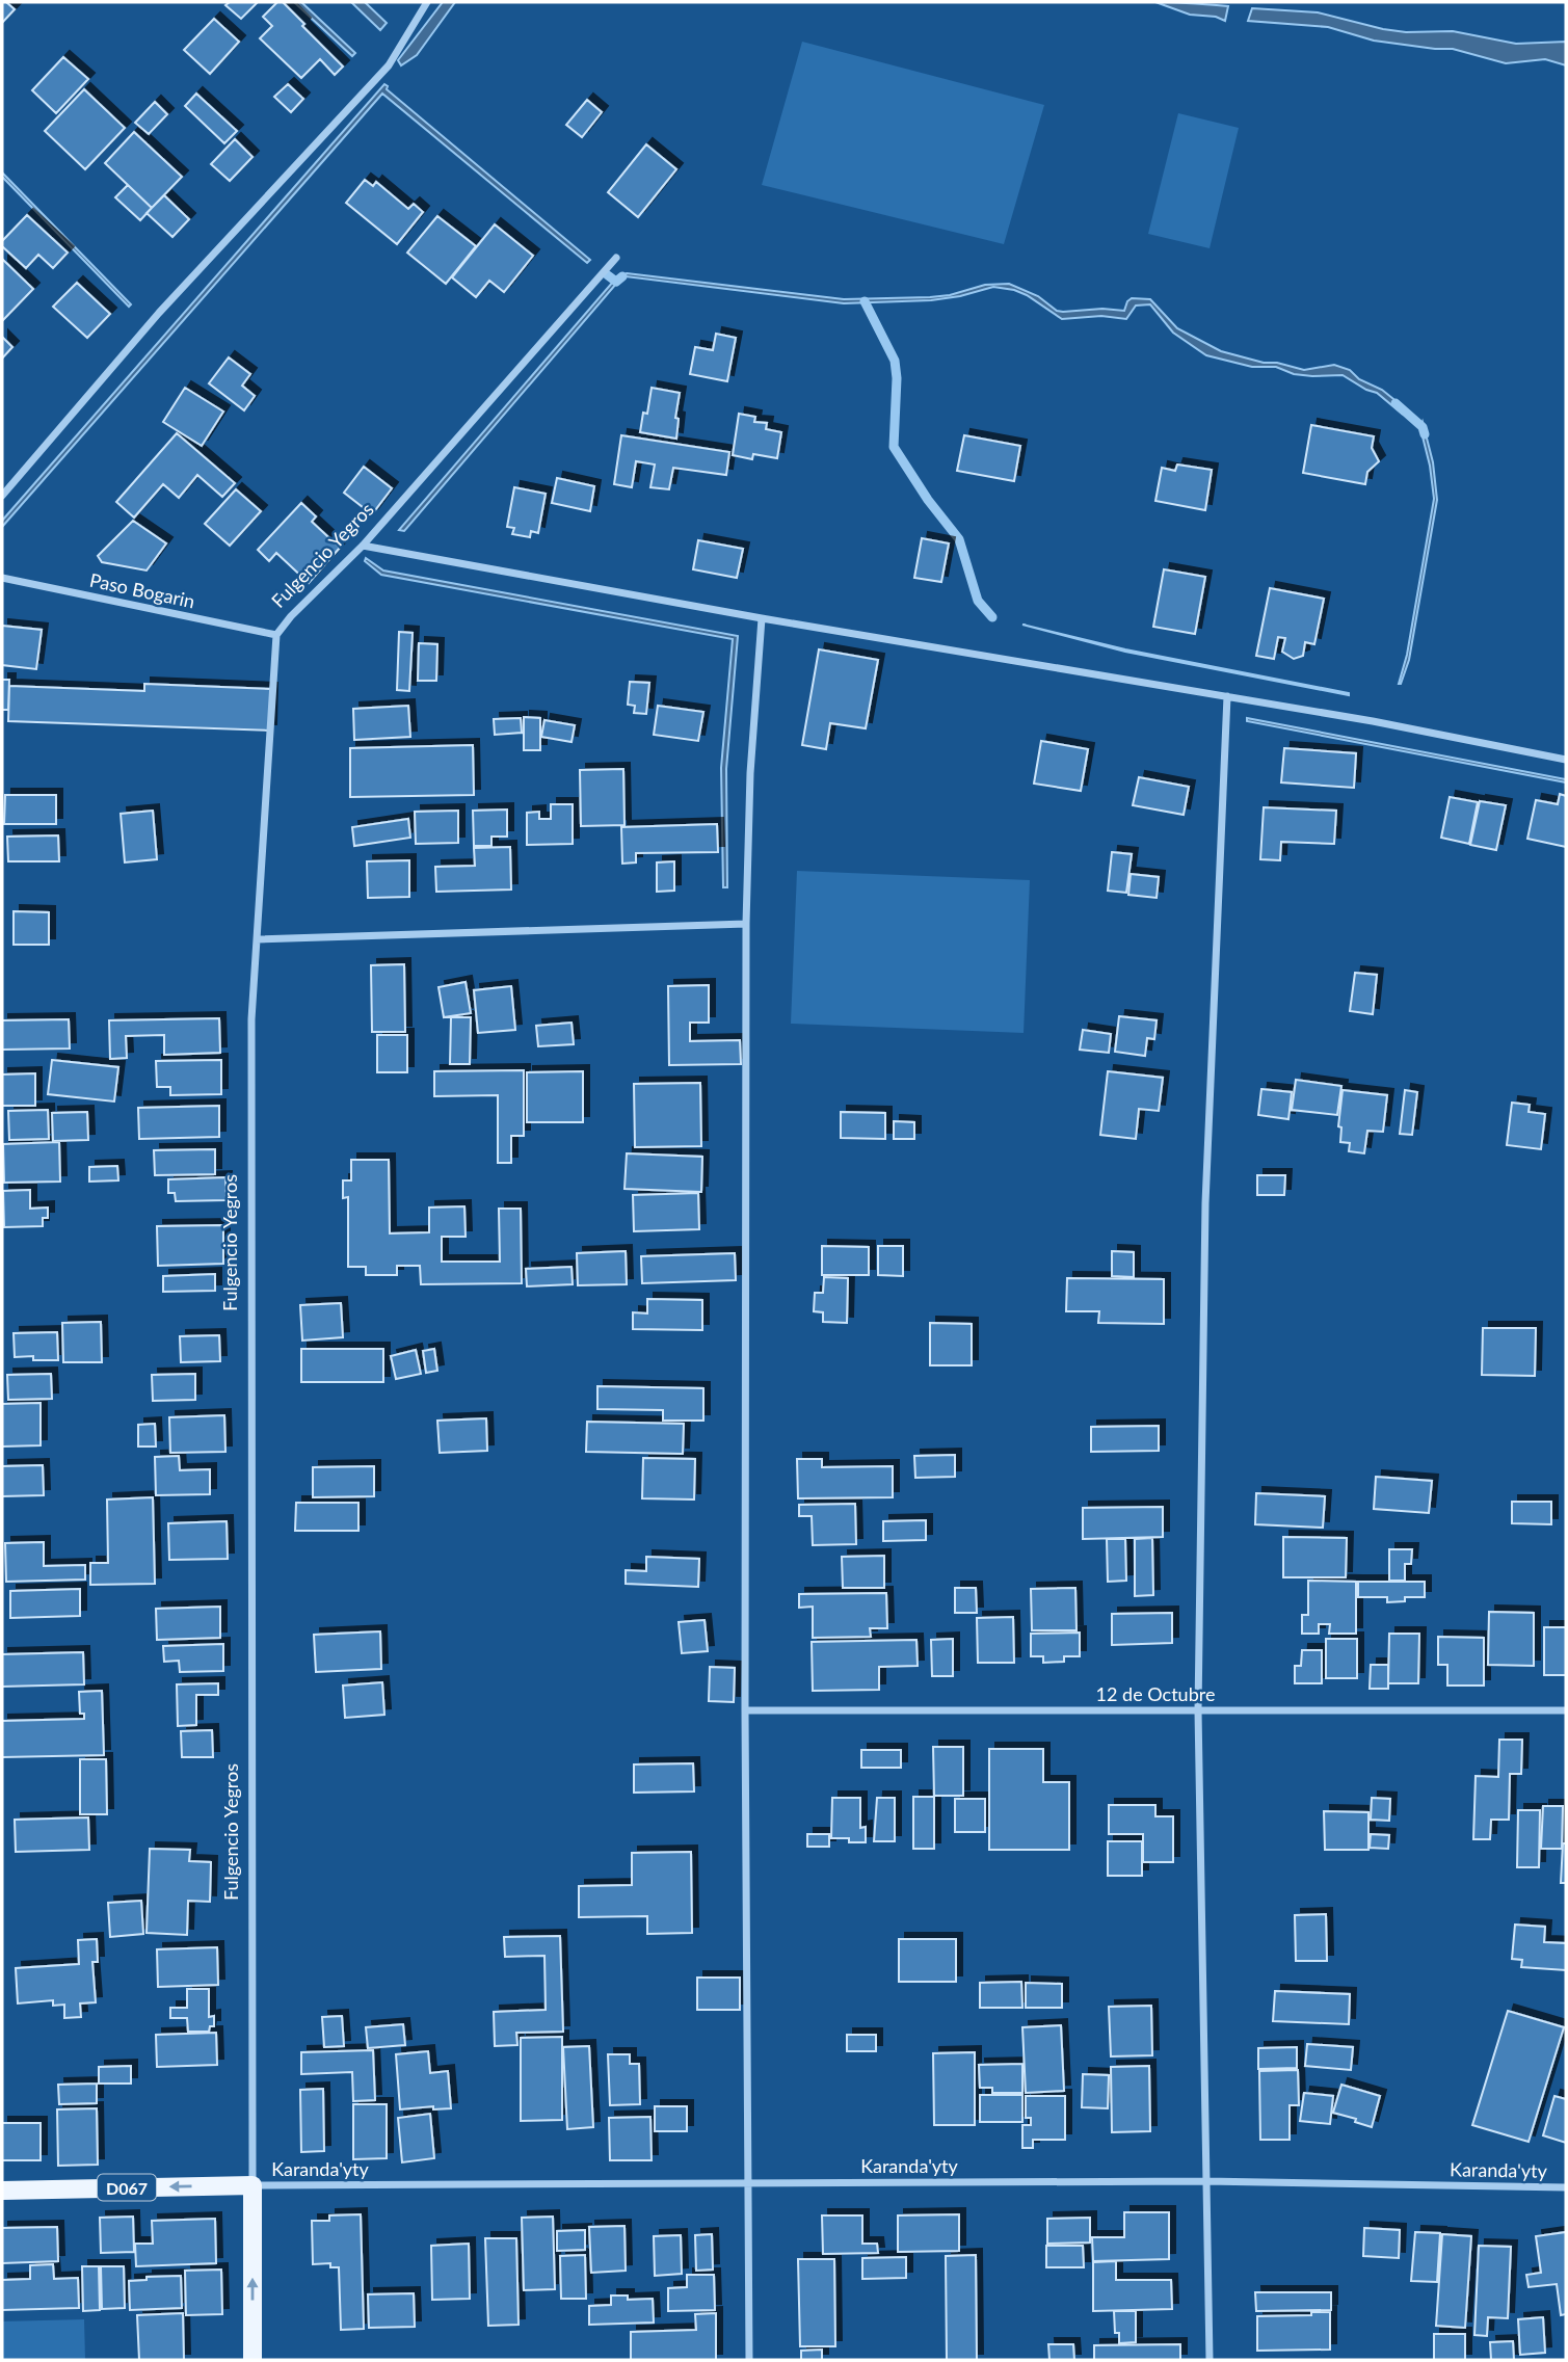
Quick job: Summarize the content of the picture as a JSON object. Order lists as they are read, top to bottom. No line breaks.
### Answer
{"streets":{"main road":["Fulgencio Yegros","D067"],"street":["Paso Bogarin","12 de Octubre","Karanda'yty"]},"crossings":[["Fulgencio Yegros","Paso Bogarin"],["Fulgencio Yegros","Karanda'yty"],["Fulgencio Yegros","D067"],["Karanda'yty","D067"]]}
